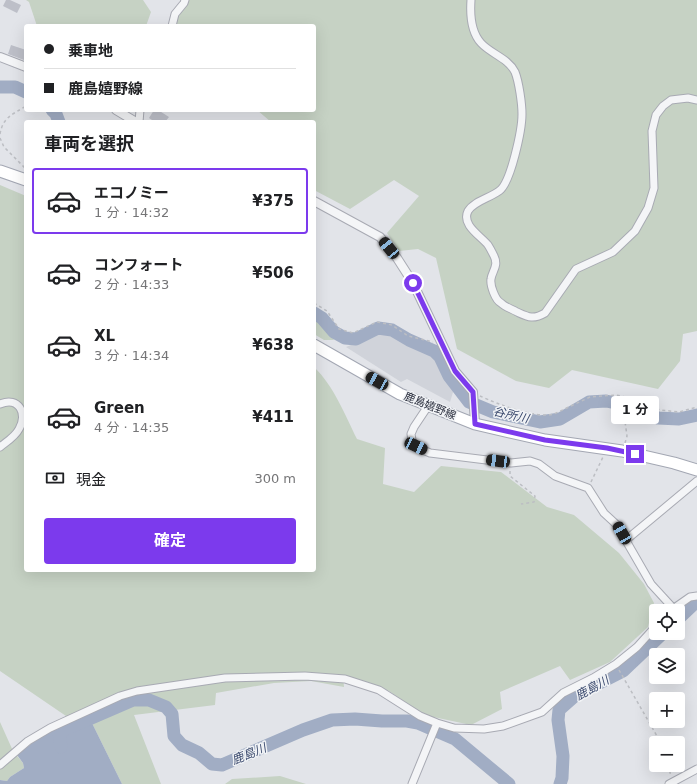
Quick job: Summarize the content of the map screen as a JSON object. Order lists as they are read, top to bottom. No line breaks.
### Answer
{"streets":{"main road":["鹿島嬉野線"]},"water":["谷所川","鹿島川"],"page":{"banner":["乗車地","鹿島嬉野線"],"heading":"車両を選択","list":[{"name":"エコノミー","note":"1 分 · 14:32","value":"¥375"},{"name":"コンフォート","note":"2 分 · 14:33","value":"¥506"},{"name":"XL","note":"3 分 · 14:34","value":"¥638"},{"name":"Green","note":"4 分 · 14:35","value":"¥411"}],"bubble":"1 分","pay":["現金","300 m"],"buttons":"確定","map_buttons":["+","−"]}}
